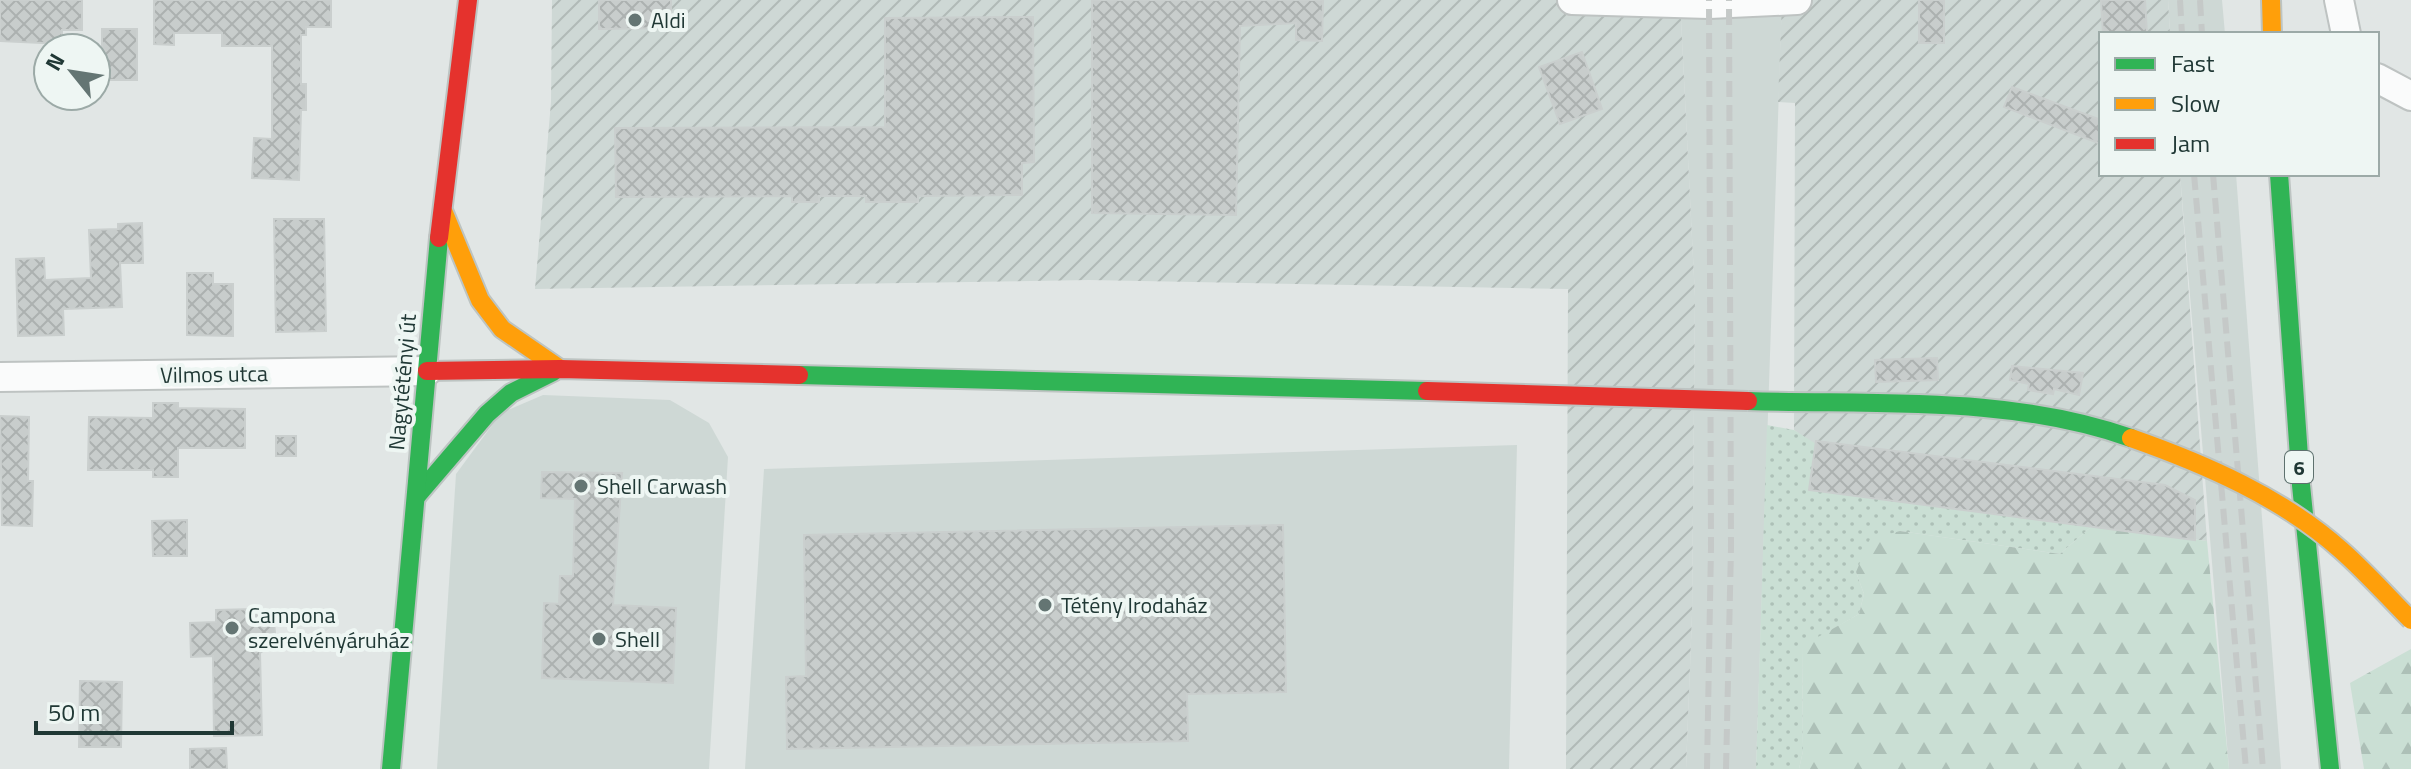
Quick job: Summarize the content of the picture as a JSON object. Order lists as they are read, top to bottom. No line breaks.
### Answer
{"streets":{"street":["Vilmos utca","Nagytétényi út","6"]},"crossings":[["Vilmos utca","Nagytétényi út"]],"places":["Aldi","Shell Carwash","Tétény Irodaház","Campona szerelvényáruház","Shell"],"legend":["Fast","Slow","Jam"],"scale_bar":"50 m","north":"top left"}
